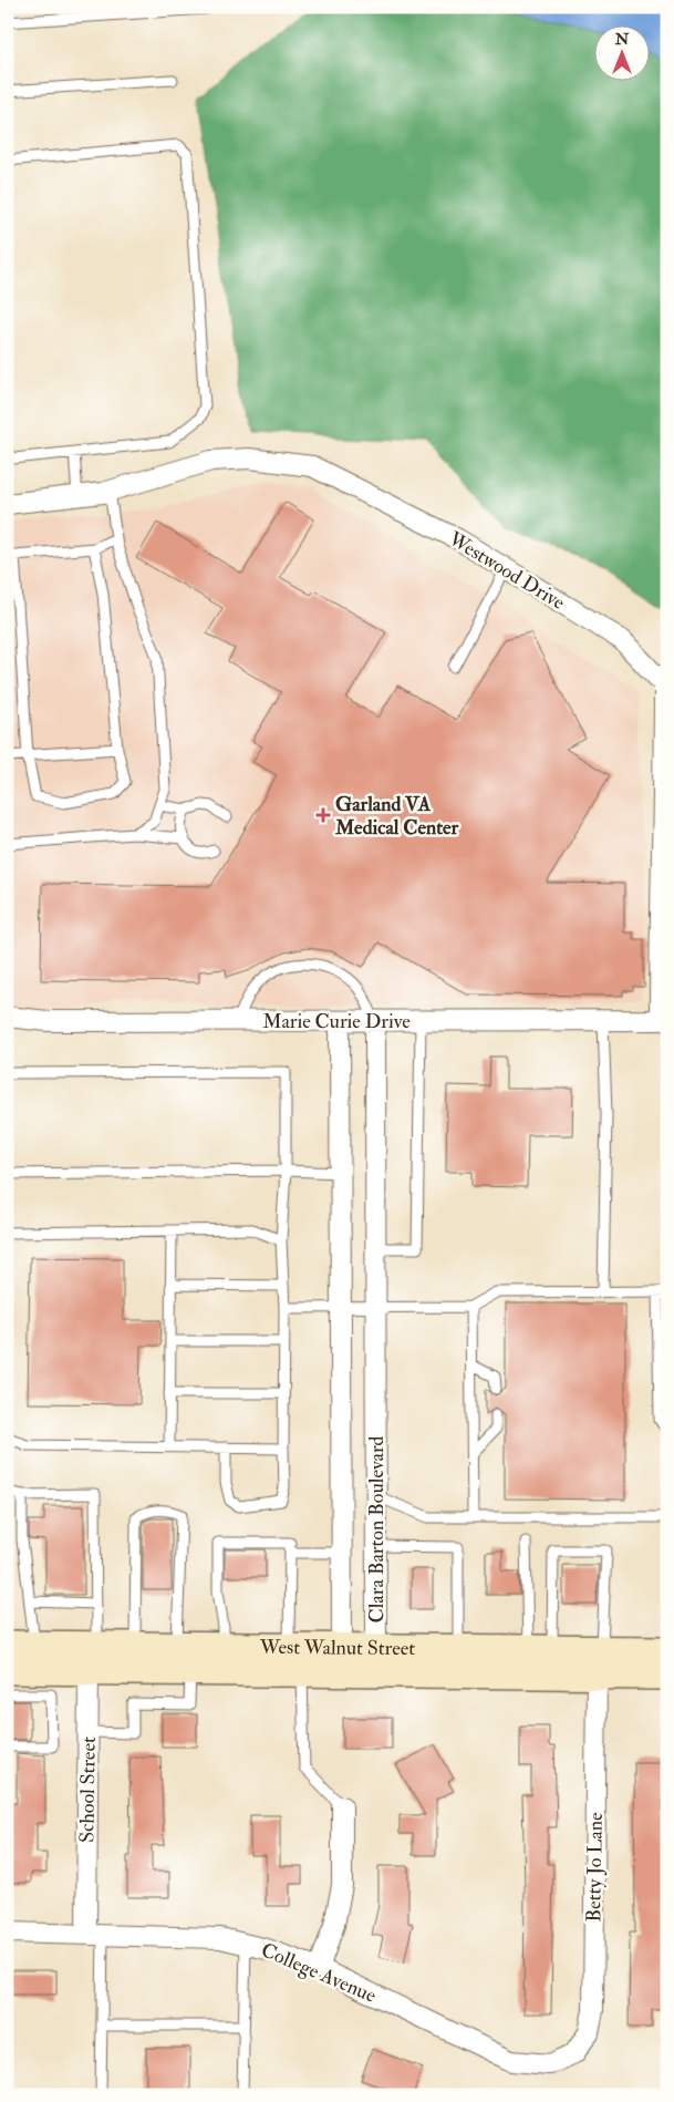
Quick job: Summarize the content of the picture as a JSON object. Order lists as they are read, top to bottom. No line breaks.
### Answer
{"streets":{"main road":["West Walnut Street"],"street":["Westwood Drive","Marie Curie Drive","Clara Barton Boulevard","School Street","Betty Jo Lane","College Avenue"]},"crossings":[["Westwood Drive","Marie Curie Drive"],["Marie Curie Drive","Clara Barton Boulevard"],["Clara Barton Boulevard","West Walnut Street"],["West Walnut Street","School Street"],["West Walnut Street","Betty Jo Lane"],["School Street","College Avenue"],["Betty Jo Lane","College Avenue"]],"places":{"health":["Garland VA Medical Center"]},"north":"top"}
